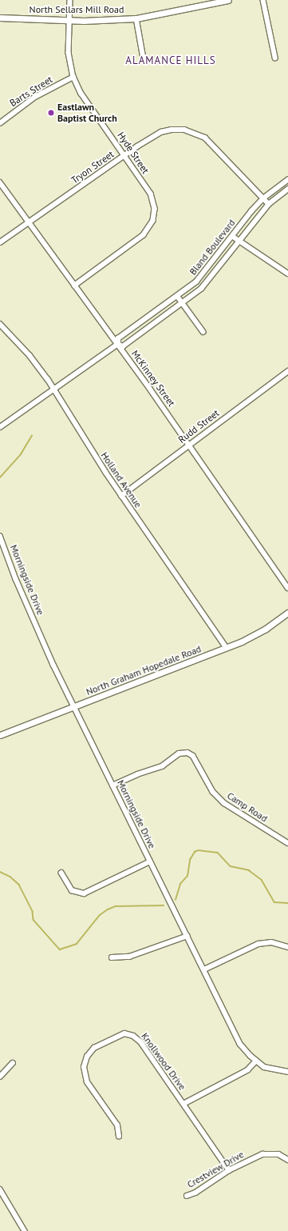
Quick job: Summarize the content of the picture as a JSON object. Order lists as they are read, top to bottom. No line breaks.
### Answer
{"streets":{"street":["North Sellars Mill Road","Barts Street","Hyde Street","Tryon Street","Bland Boulevard","McKinney Street","Rudd Street","Holland Avenue","Morningside Drive","North Graham Hopedale Road","Camp Road","Knollwood Drive","Crestview Drive"]},"crossings":[["North Sellars Mill Road","Hyde Street"],["Barts Street","Hyde Street"],["Hyde Street","Tryon Street"],["Hyde Street","McKinney Street"],["Tryon Street","Bland Boulevard"],["Tryon Street","McKinney Street"],["Bland Boulevard","McKinney Street"],["Bland Boulevard","Holland Avenue"],["McKinney Street","Rudd Street"],["Rudd Street","Holland Avenue"],["Holland Avenue","North Graham Hopedale Road"],["Morningside Drive","North Graham Hopedale Road"],["Morningside Drive","Camp Road"],["Knollwood Drive","Crestview Drive"]],"districts":["ALAMANCE HILLS"],"places":["Eastlawn Baptist Church"]}
